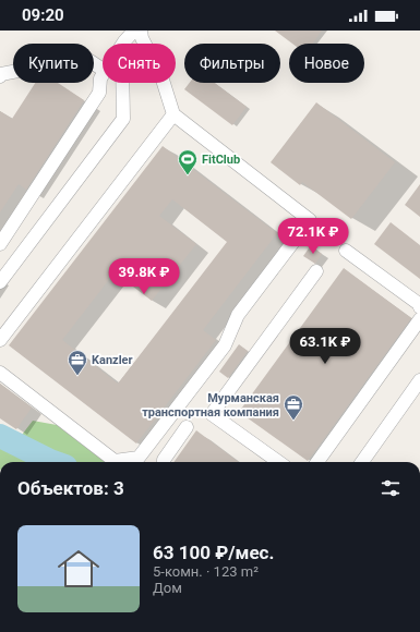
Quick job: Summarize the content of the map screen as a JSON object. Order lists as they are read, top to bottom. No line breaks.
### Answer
{"places":{"sports":["FitClub"],"office":["Kanzler","Мурманская транспортная компания"]},"page":{"status":"09:20","chip":["Купить","Снять","Фильтры","Новое"],"price":["72.1K ₽","39.8K ₽","63.1K ₽"],"heading":"Объектов: 3","list":[{"name":"63 100 ₽/мес.","note":"5-комн. · 123 m² · Дом"}]}}
